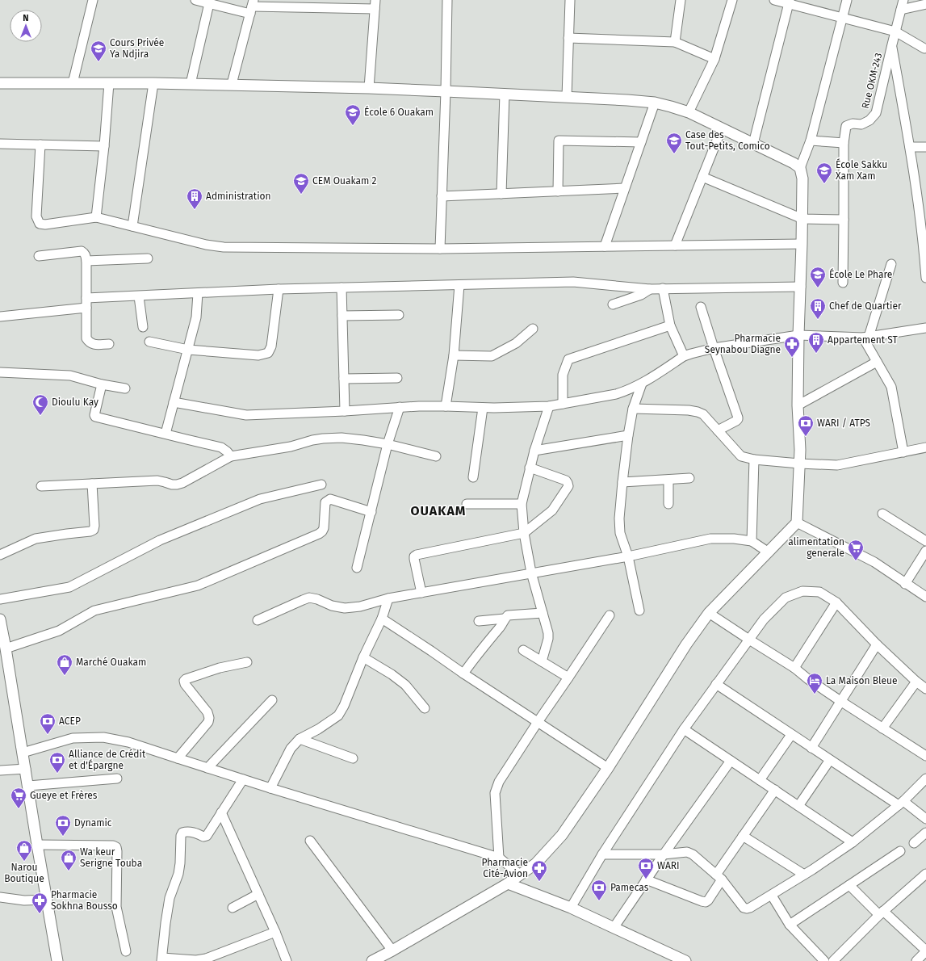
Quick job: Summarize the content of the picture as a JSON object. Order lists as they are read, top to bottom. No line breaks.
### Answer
{"streets":{"street":["Rue OKM-243"]},"districts":["OUAKAM"],"places":{"school or university":["Cours Privée Ya Ndjira","École 6 Ouakam","Case des Tout-Petits, Comico","École Sakku Xam Xam","CEM Ouakam 2","École Le Phare"],"building":["Administration","Chef de Quartier","Appartement ST"],"pharmacy":["Pharmacie Seynabou Diagne","Pharmacie Cité-Avion","Pharmacie Sokhna Bousso"],"mosque":["Dioulu Kay"],"bank":["WARI / ATPS","ACEP","Alliance de Crédit et d'Épargne","Dynamic","WARI","Pamecas"],"supermarket":["alimentation generale","Gueye et Frères"],"shop":["Marché Ouakam","Narou Boutique","Wa keur Serigne Touba"],"hotel":["La Maison Bleue"]},"north":"top"}
